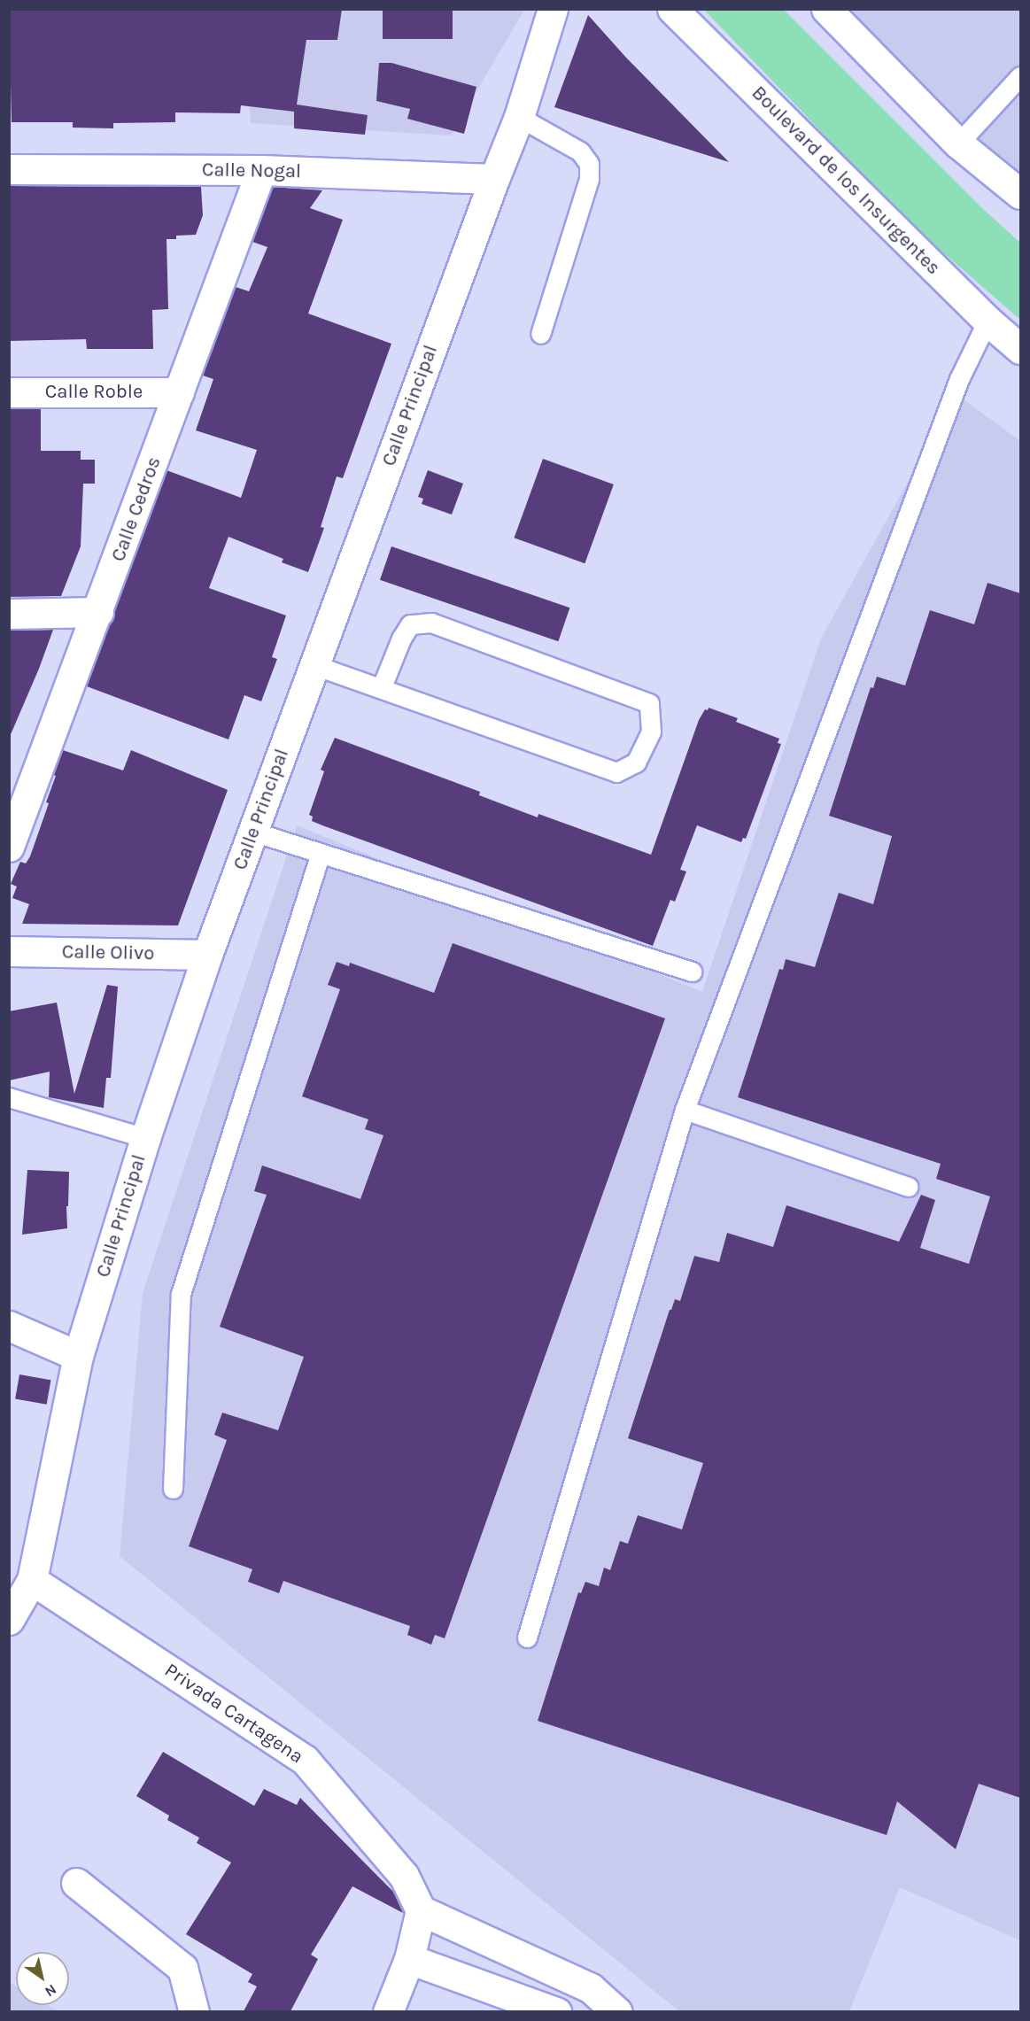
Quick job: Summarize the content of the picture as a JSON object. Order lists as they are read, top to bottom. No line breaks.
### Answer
{"streets":{"street":["Calle Nogal","Boulevard de los Insurgentes","Calle Roble","Calle Principal","Calle Cedros","Calle Olivo","Privada Cartagena"]},"crossings":[["Calle Nogal","Calle Principal"],["Calle Nogal","Calle Cedros"],["Calle Roble","Calle Cedros"],["Calle Principal","Calle Olivo"],["Calle Principal","Privada Cartagena"]],"north":"bottom right"}
